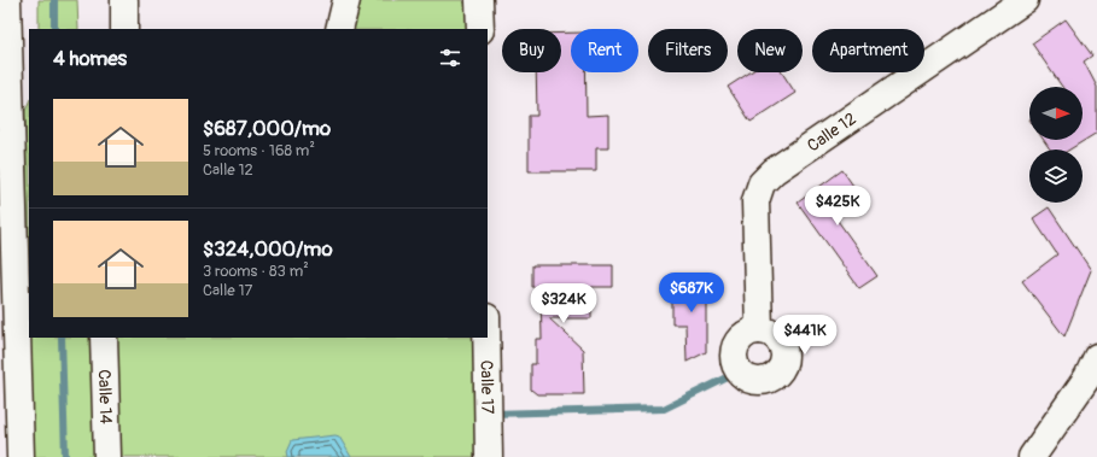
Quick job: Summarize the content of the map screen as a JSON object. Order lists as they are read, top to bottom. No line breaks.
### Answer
{"streets":{"street":["Calle 12","Calle 17","Calle 14"]},"north":"right","page":{"chip":["Buy","Rent","Filters","New","Apartment"],"heading":"4 homes","list":[{"name":"$687,000/mo","note":"5 rooms · 168 m² · Calle 12"},{"name":"$324,000/mo","note":"3 rooms · 83 m² · Calle 17"}],"price":["$425K","$687K","$324K","$441K"]}}
